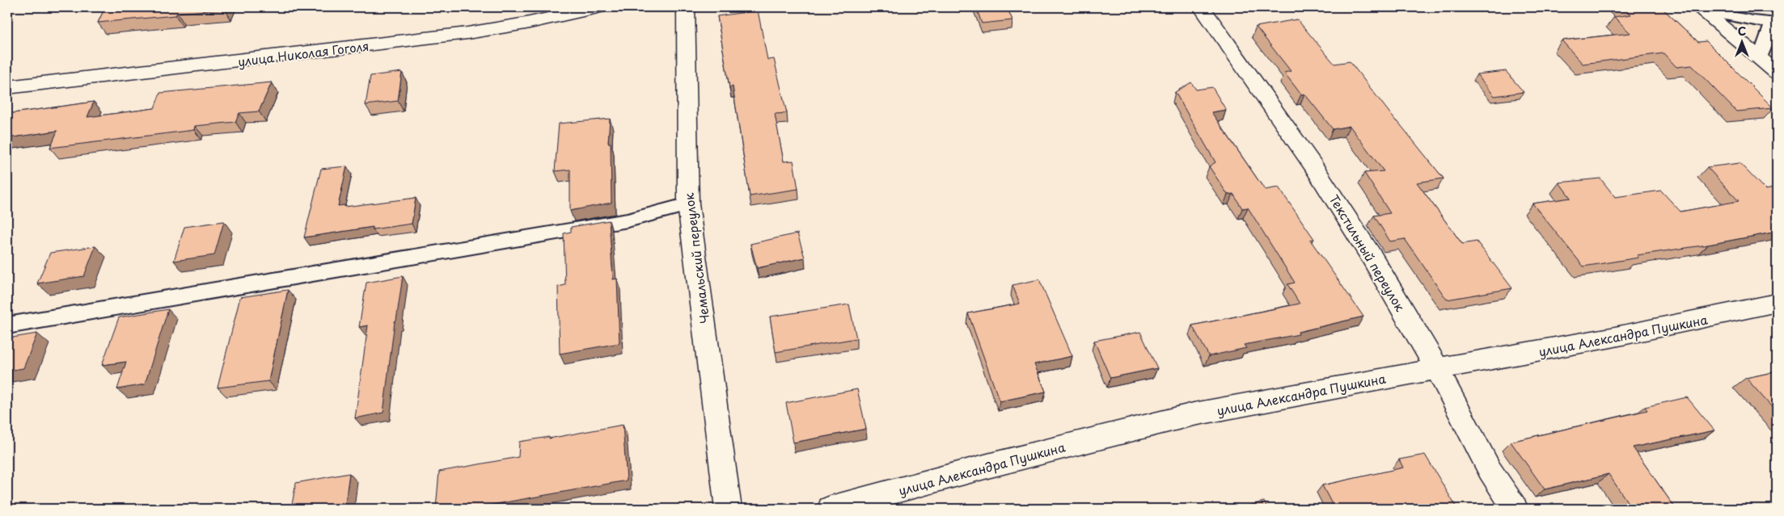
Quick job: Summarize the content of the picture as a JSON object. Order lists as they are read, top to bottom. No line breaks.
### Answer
{"streets":{"street":["улица Николая Гоголя","Текстильный переулок","Чемальский переулок","улица Александра Пушкина"]},"crossings":[["Текстильный переулок","улица Александра Пушкина"]],"north":"top"}
